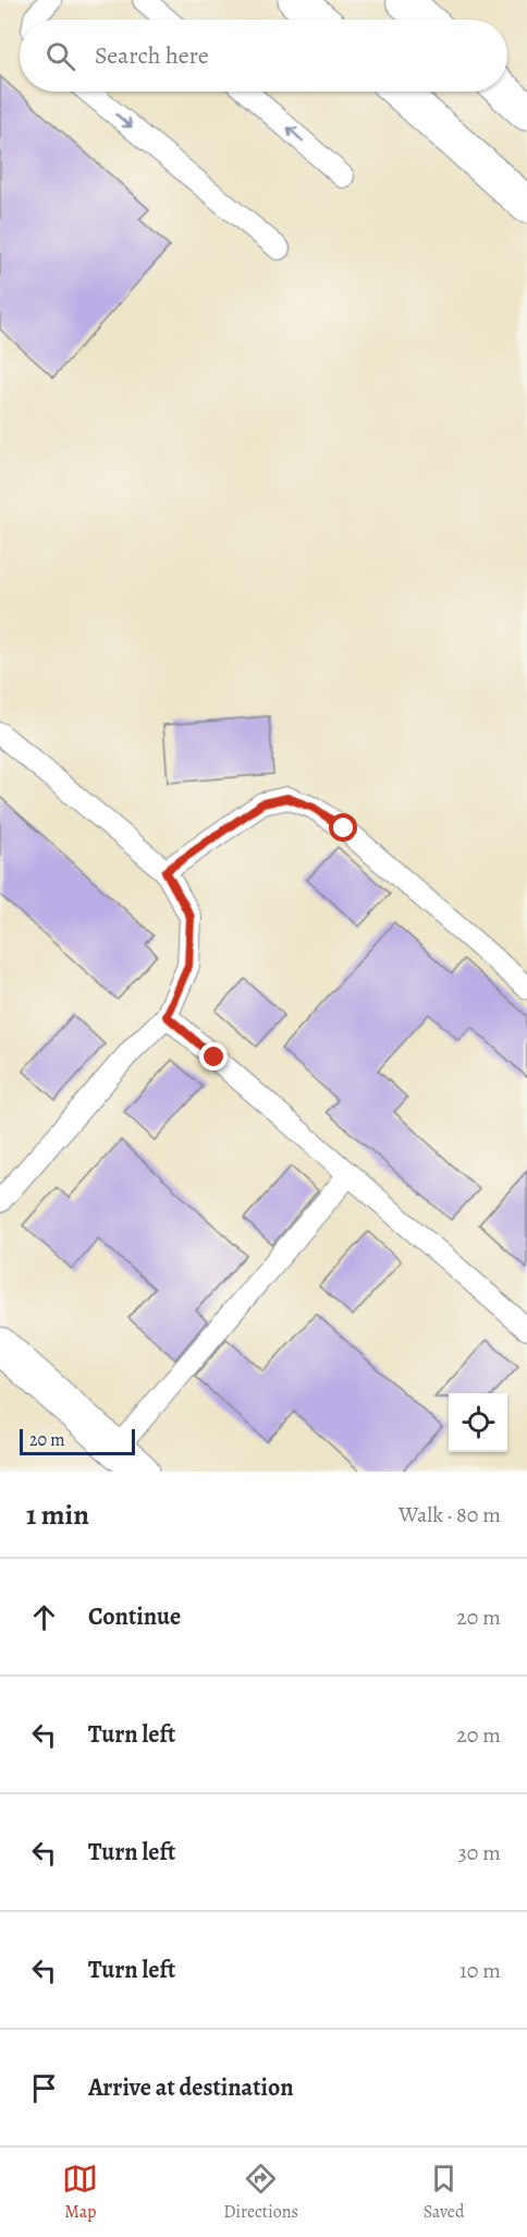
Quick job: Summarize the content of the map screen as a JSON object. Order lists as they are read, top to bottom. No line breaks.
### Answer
{"scale_bar":"20 m","page":{"search":"Search here","scale":"20 m","heading":["1 min","Walk · 80 m"],"list":[["Continue","20 m"],["Turn left","20 m"],["Turn left","30 m"],["Turn left","10 m"],"Arrive at destination"],"nav":["Map","Directions","Saved"]}}
